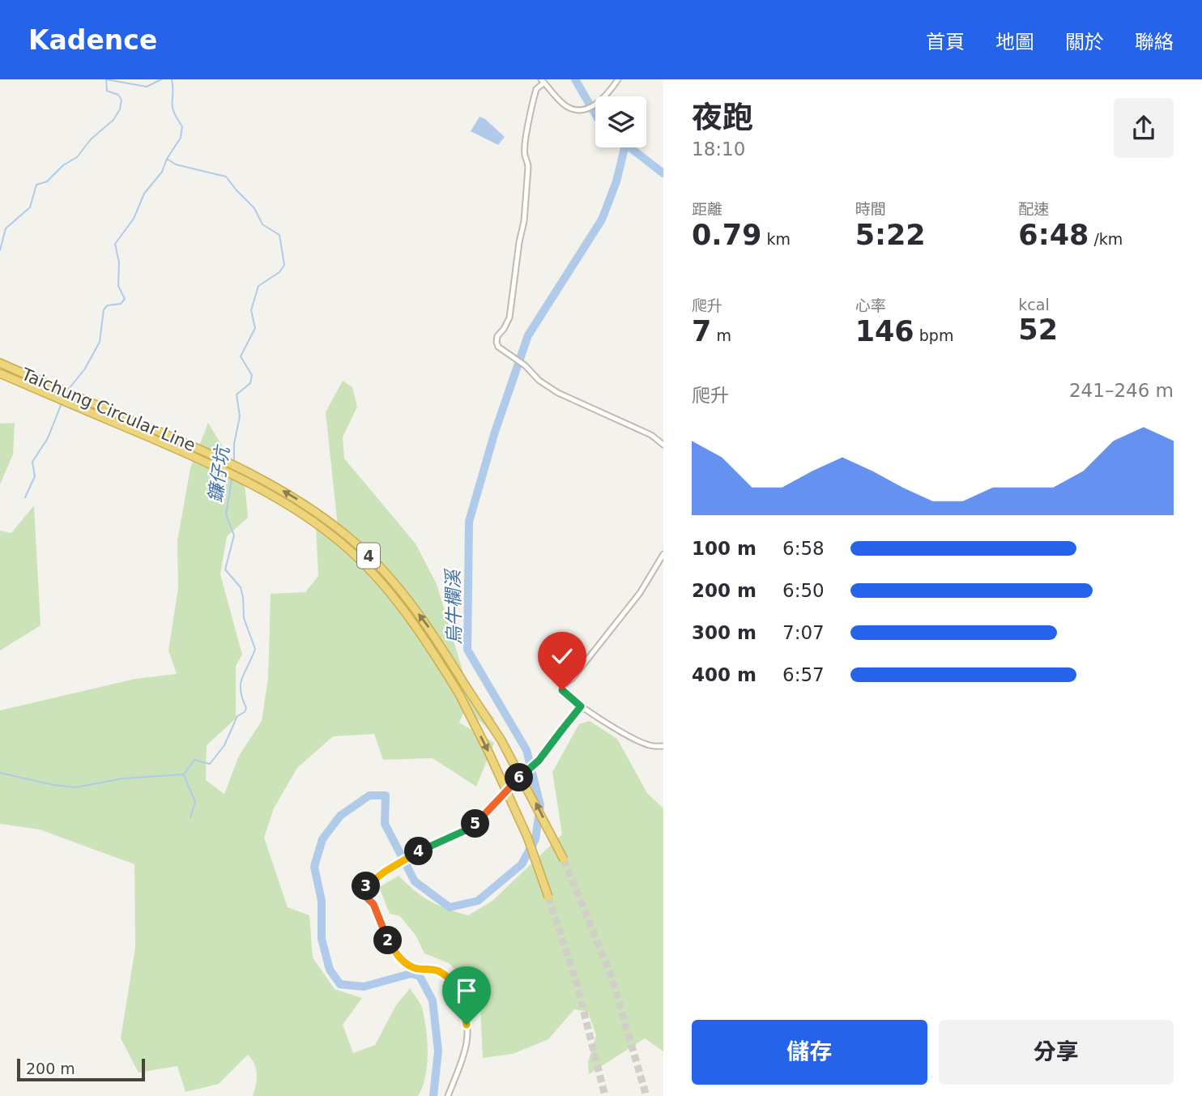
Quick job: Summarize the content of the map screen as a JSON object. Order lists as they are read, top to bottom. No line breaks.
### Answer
{"streets":{"highway":["Taichung Circular Line","4"]},"water":["鐮仔坑","烏牛欄溪"],"scale_bar":"200 m","page":{"header":"Kadence","nav":["首頁","地圖","關於","聯絡"],"heading":["夜跑","18:10"],"stats":[["距離","0.79 km"],["時間","5:22"],["配速","6:48 /km"],["爬升","7 m"],["心率","146 bpm"],["kcal","52"]],"chart":["爬升","241–246 m"],"list":[{"name":"100 m","note":"6:58"},{"name":"200 m","note":"6:50"},{"name":"300 m","note":"7:07"},{"name":"400 m","note":"6:57"}],"pins":["6","5","4","3","2"],"buttons":["儲存","分享"],"scale":"200 m"}}
